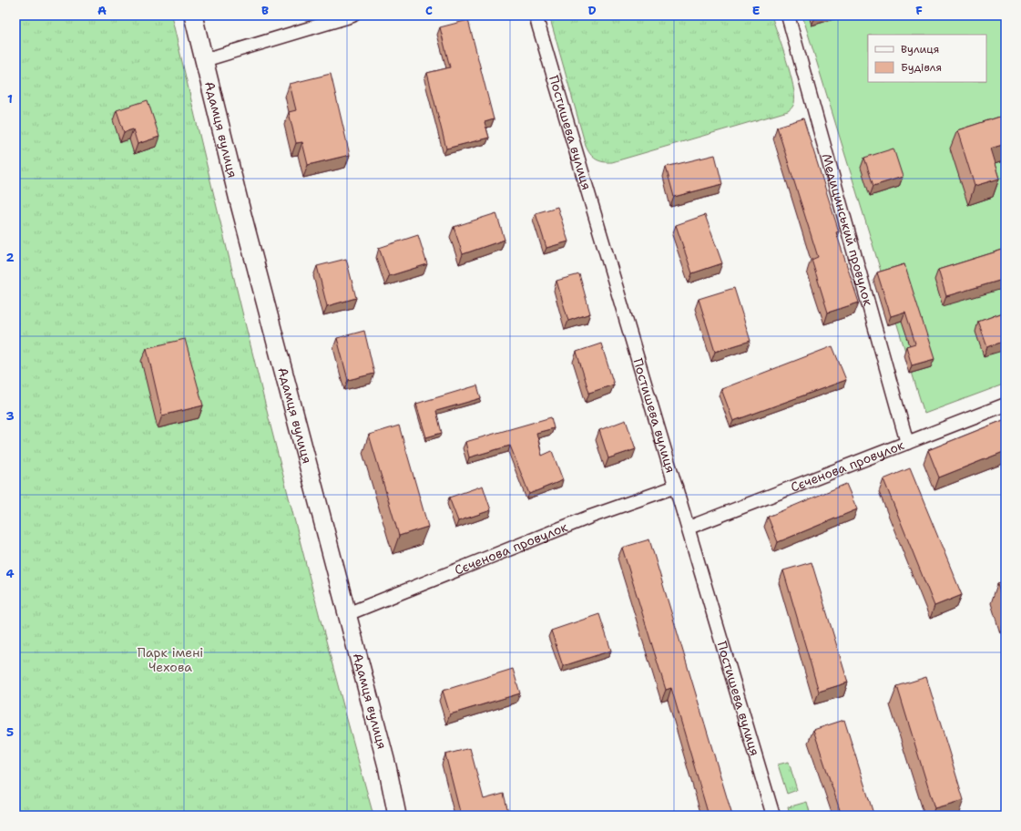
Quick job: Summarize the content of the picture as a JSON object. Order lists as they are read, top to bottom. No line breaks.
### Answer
{"streets":{"street":["Адамця вулиця","Постишева вулиця","Медицинський провулок","Сєченова провулок"]},"crossings":[["Адамця вулиця","Сєченова провулок"],["Постишева вулиця","Сєченова провулок"],["Медицинський провулок","Сєченова провулок"]],"parks":["Парк імені Чехова"],"legend":["Вулиця","Будівля"],"grid":{"columns":["A","B","C","D","E","F"],"rows":["1","2","3","4","5"]}}
